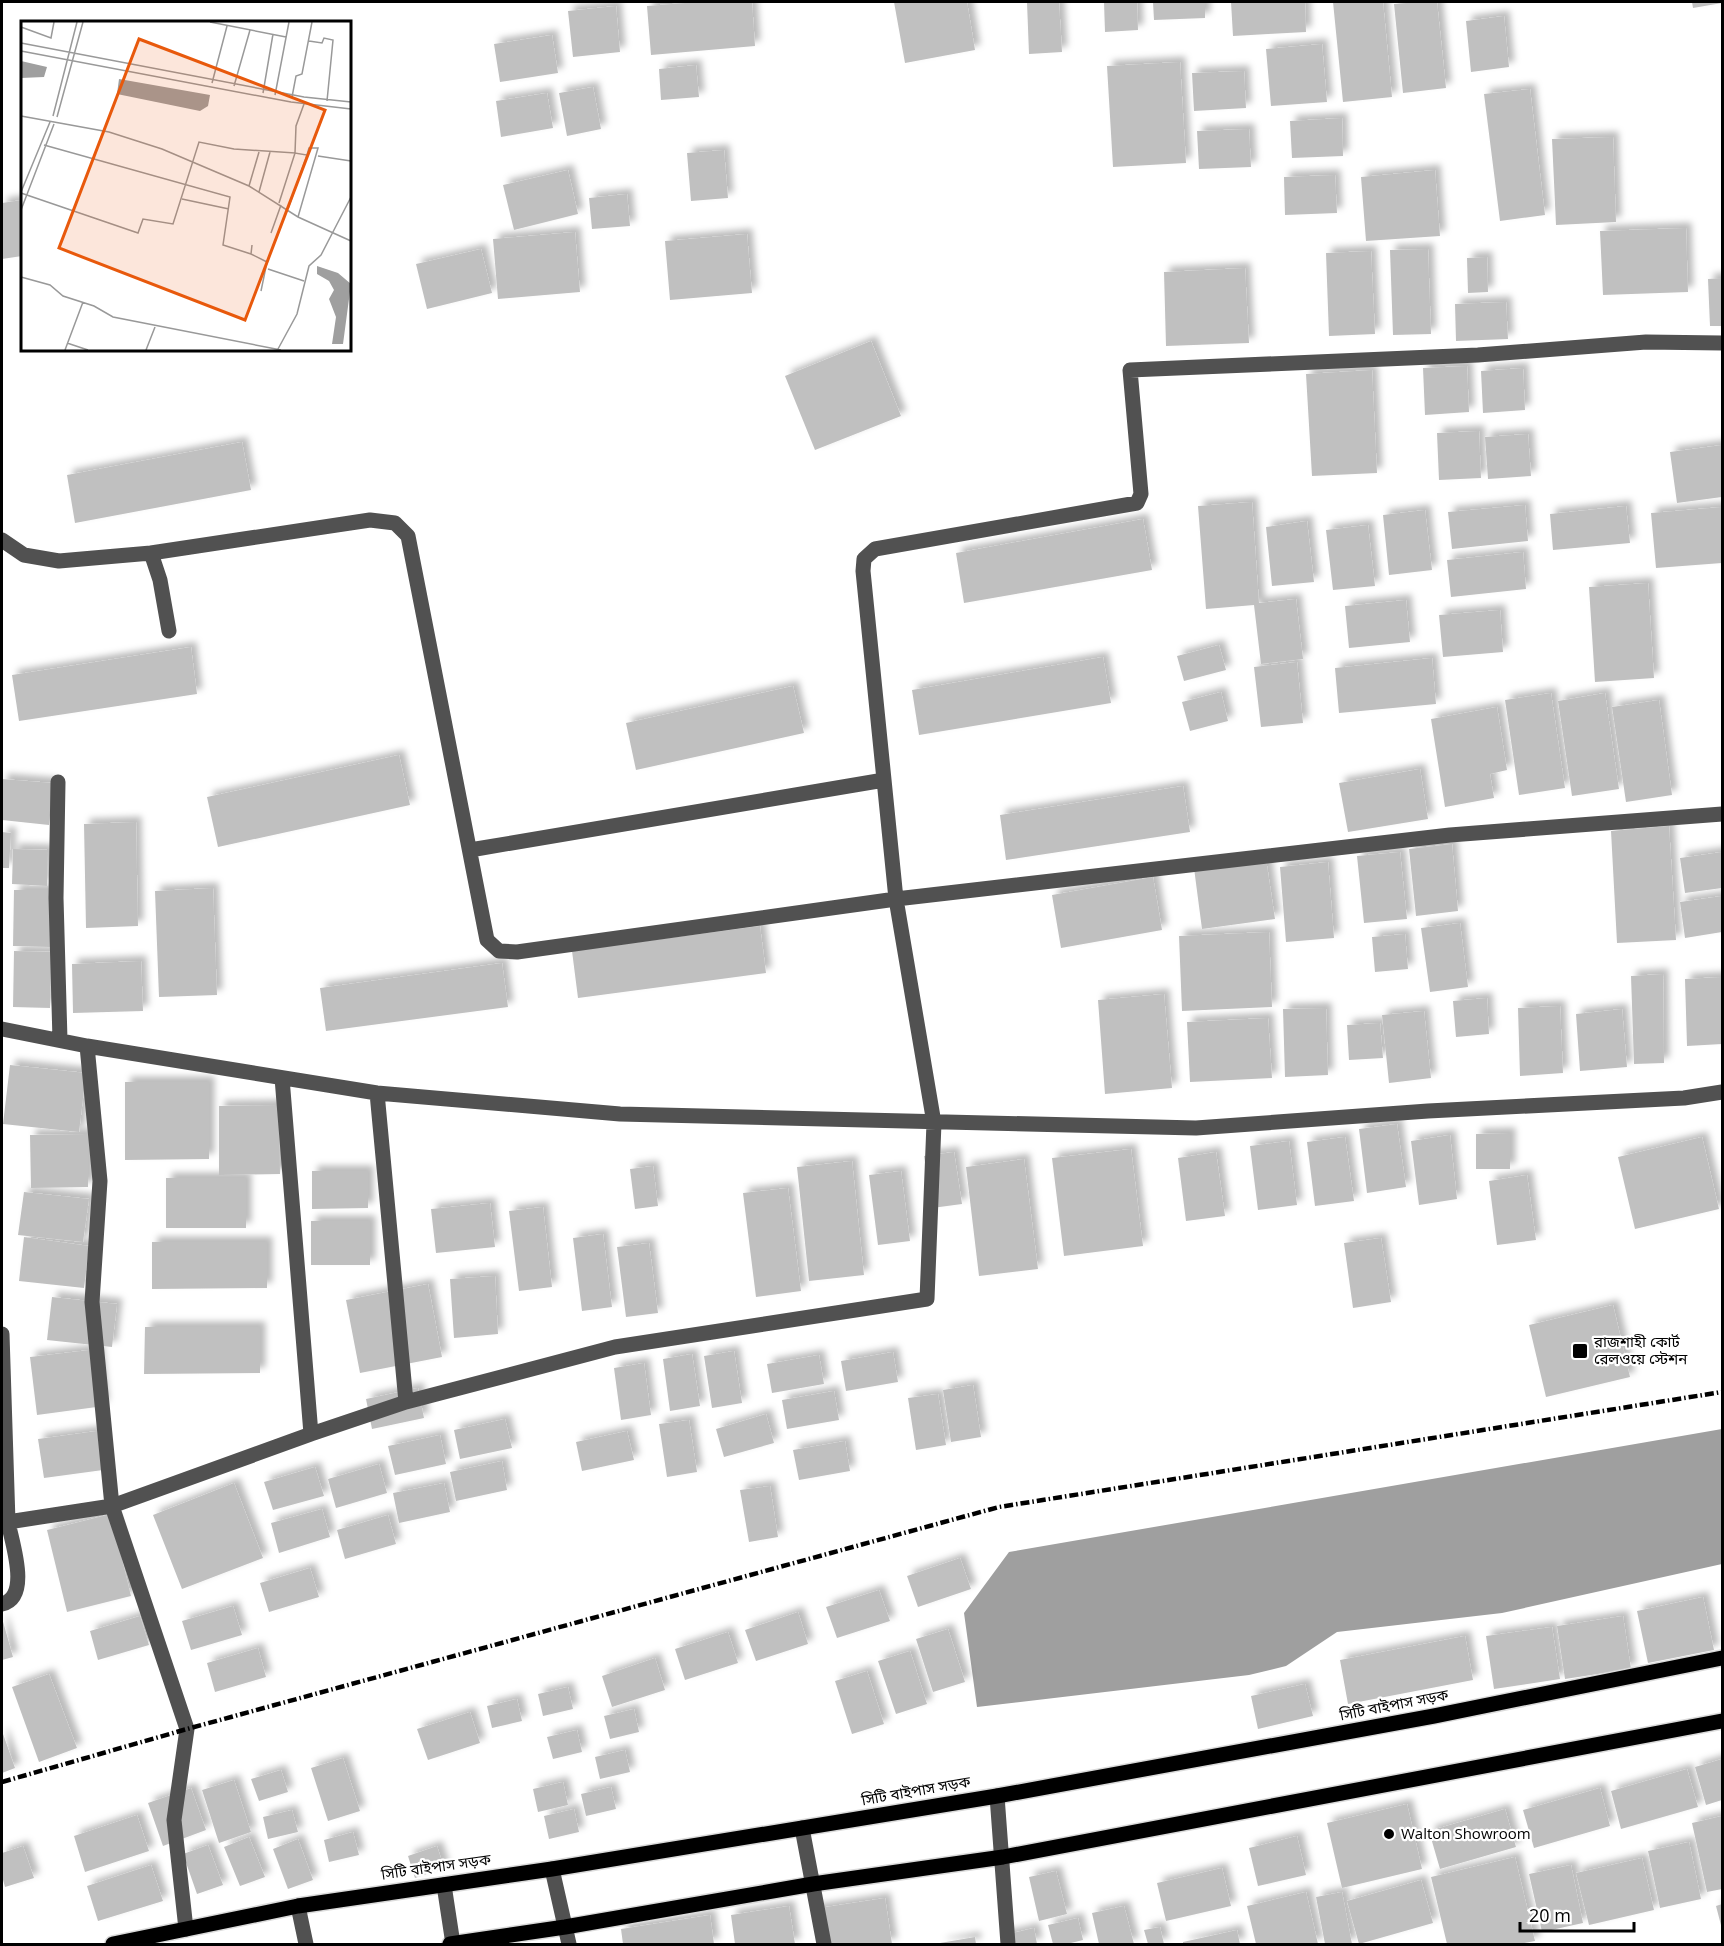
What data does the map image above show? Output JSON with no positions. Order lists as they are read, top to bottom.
{
  "streets": {
    "main road": ["সিটি বাইপাস সড়ক"]
  },
  "places": {
    "transit": ["রাজশাহী কোর্ট রেলওয়ে স্টেশন"],
    "other": ["Walton Showroom"]
  },
  "scale_bar": "20 m"
}
